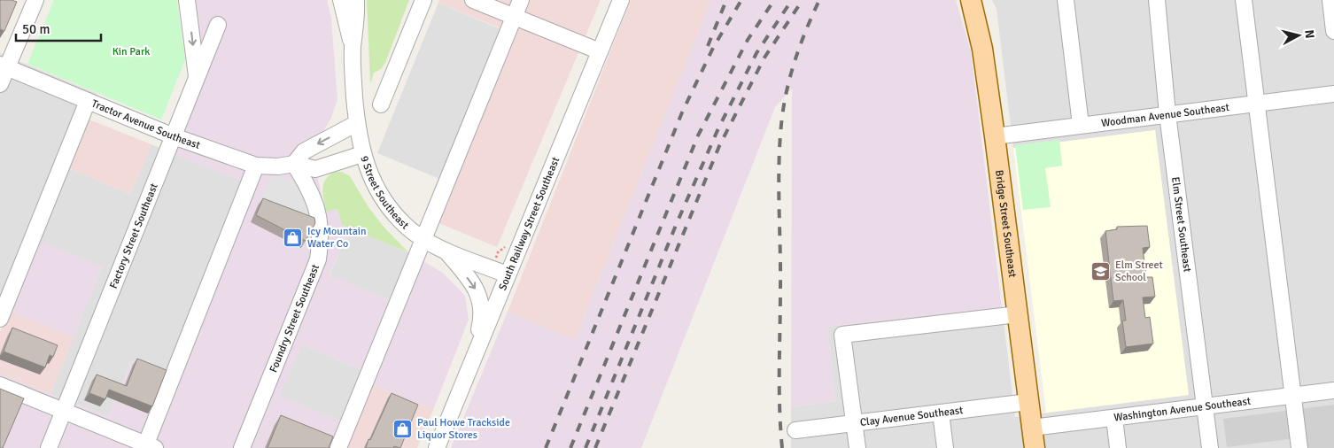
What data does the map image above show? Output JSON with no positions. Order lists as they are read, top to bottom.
{
  "streets": {
    "main road": ["Bridge Street Southeast"],
    "street": [
      "Woodman Avenue Southeast",
      "Tractor Avenue Southeast",
      "9 Street Southeast",
      "South Railway Street Southeast",
      "Elm Street Southeast",
      "Factory Street Southeast",
      "Foundry Street Southeast",
      "Washington Avenue Southeast",
      "Clay Avenue Southeast"
    ]
  },
  "crossings": [
    ["Woodman Avenue Southeast", "Bridge Street Southeast"],
    ["Woodman Avenue Southeast", "Elm Street Southeast"],
    ["Tractor Avenue Southeast", "9 Street Southeast"],
    ["Tractor Avenue Southeast", "Factory Street Southeast"],
    ["Tractor Avenue Southeast", "Foundry Street Southeast"],
    ["9 Street Southeast", "South Railway Street Southeast"],
    ["Bridge Street Southeast", "Washington Avenue Southeast"],
    ["Bridge Street Southeast", "Clay Avenue Southeast"],
    ["Elm Street Southeast", "Washington Avenue Southeast"]
  ],
  "parks": ["Kin Park"],
  "places": {
    "shop": ["Icy Mountain Water Co", "Paul Howe Trackside Liquor Stores"],
    "school or university": ["Elm Street School"]
  },
  "scale_bar": "50 m",
  "north": "right"
}
